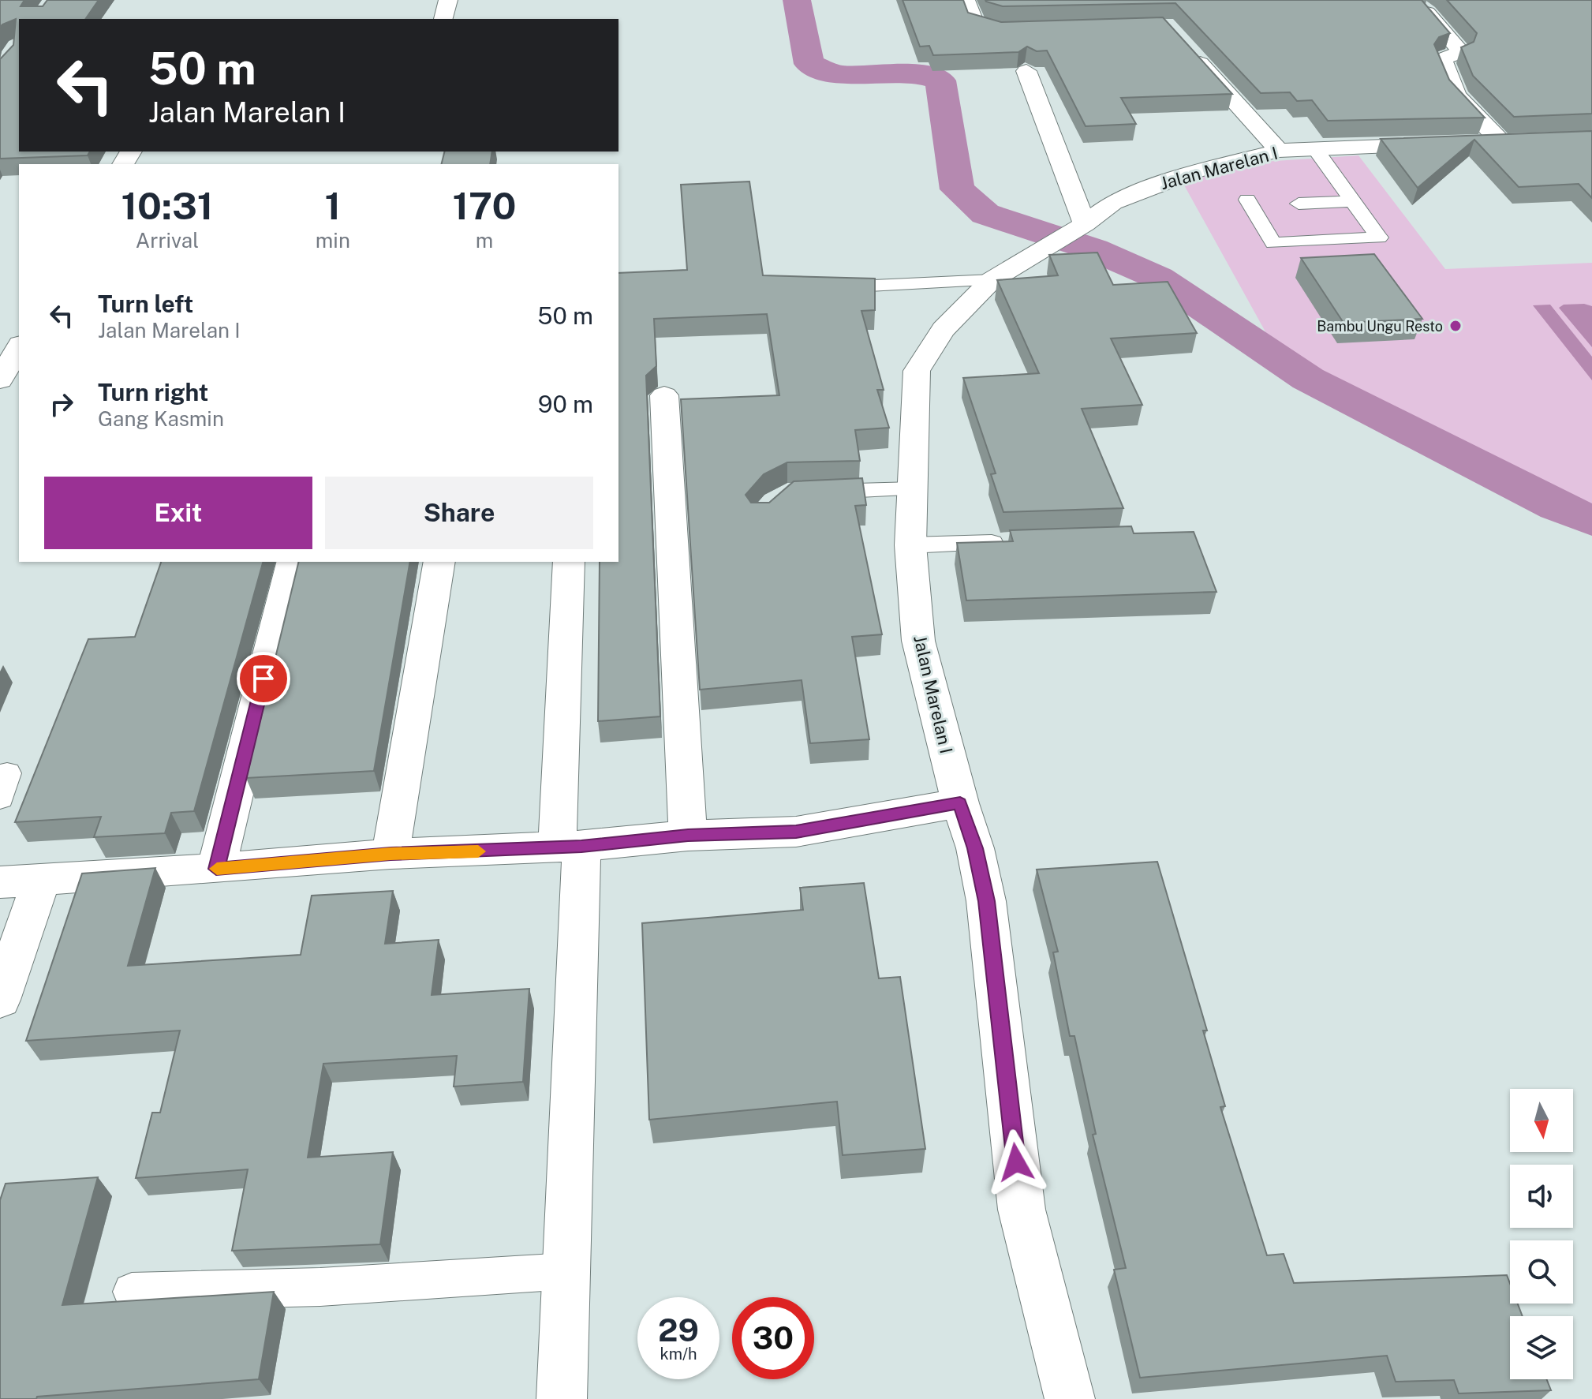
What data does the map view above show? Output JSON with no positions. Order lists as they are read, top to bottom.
{
  "streets": {
    "street": ["Jalan Marelan I"]
  },
  "places": ["Bambu Ungu Resto"],
  "north": "bottom",
  "page": {
    "turn": ["50 m", "Jalan Marelan I"],
    "eta": [
      "10:31",
      "Arrival",
      "1",
      "min",
      "170",
      "m"
    ],
    "list": [
      {
        "name": "Turn left",
        "note": "Jalan Marelan I",
        "value": "50 m"
      },
      {
        "name": "Turn right",
        "note": "Gang Kasmin",
        "value": "90 m"
      }
    ],
    "buttons": ["Exit", "Share"],
    "speed": "29 km/h",
    "limit": "30"
  }
}
